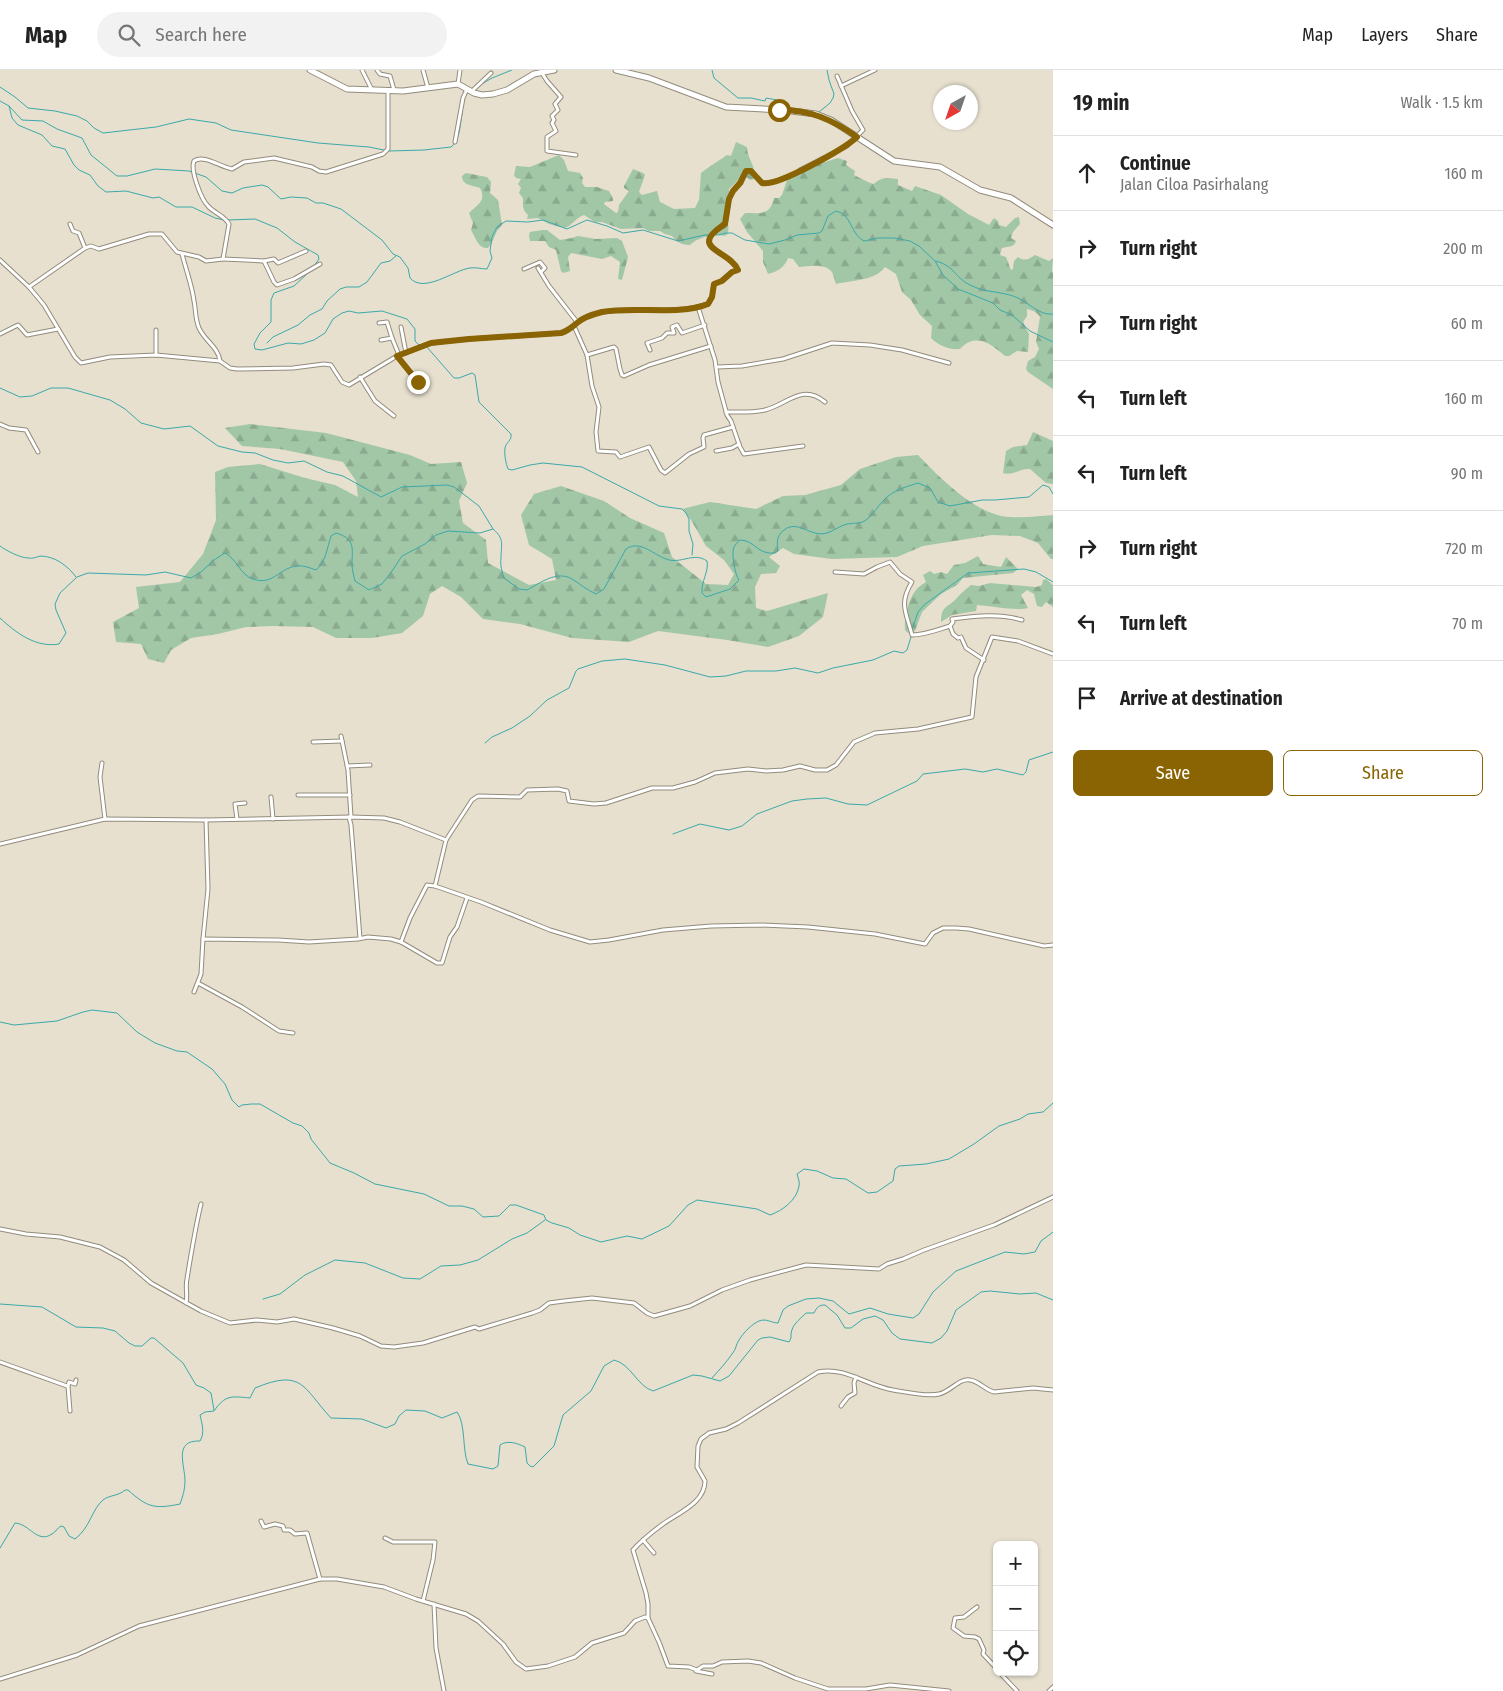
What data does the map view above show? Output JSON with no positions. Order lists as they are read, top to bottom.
{
  "north": "bottom left",
  "page": {
    "header": "Map",
    "search": "Search here",
    "nav": ["Map", "Layers", "Share"],
    "heading": ["19 min", "Walk · 1.5 km"],
    "list": [
      ["Continue", "Jalan Ciloa Pasirhalang", "160 m"],
      ["Turn right", "200 m"],
      ["Turn right", "60 m"],
      ["Turn left", "160 m"],
      ["Turn left", "90 m"],
      ["Turn right", "720 m"],
      ["Turn left", "70 m"],
      "Arrive at destination"
    ],
    "buttons": ["Save", "Share"],
    "map_buttons": ["+", "−"]
  }
}
